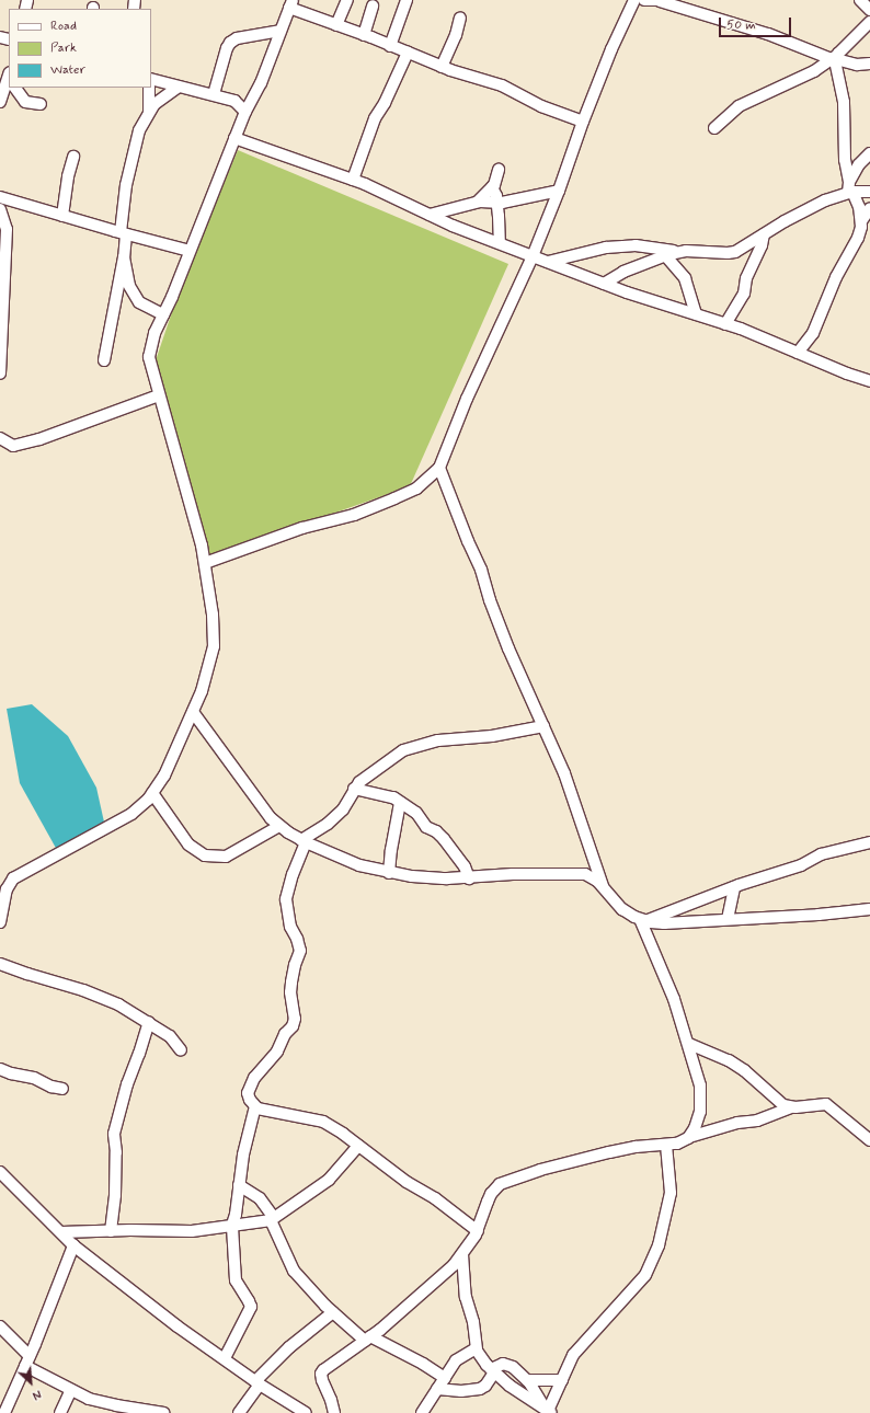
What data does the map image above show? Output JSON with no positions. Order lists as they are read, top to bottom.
{
  "legend": ["Road", "Park", "Water"],
  "scale_bar": "50 m",
  "north": "bottom right"
}
